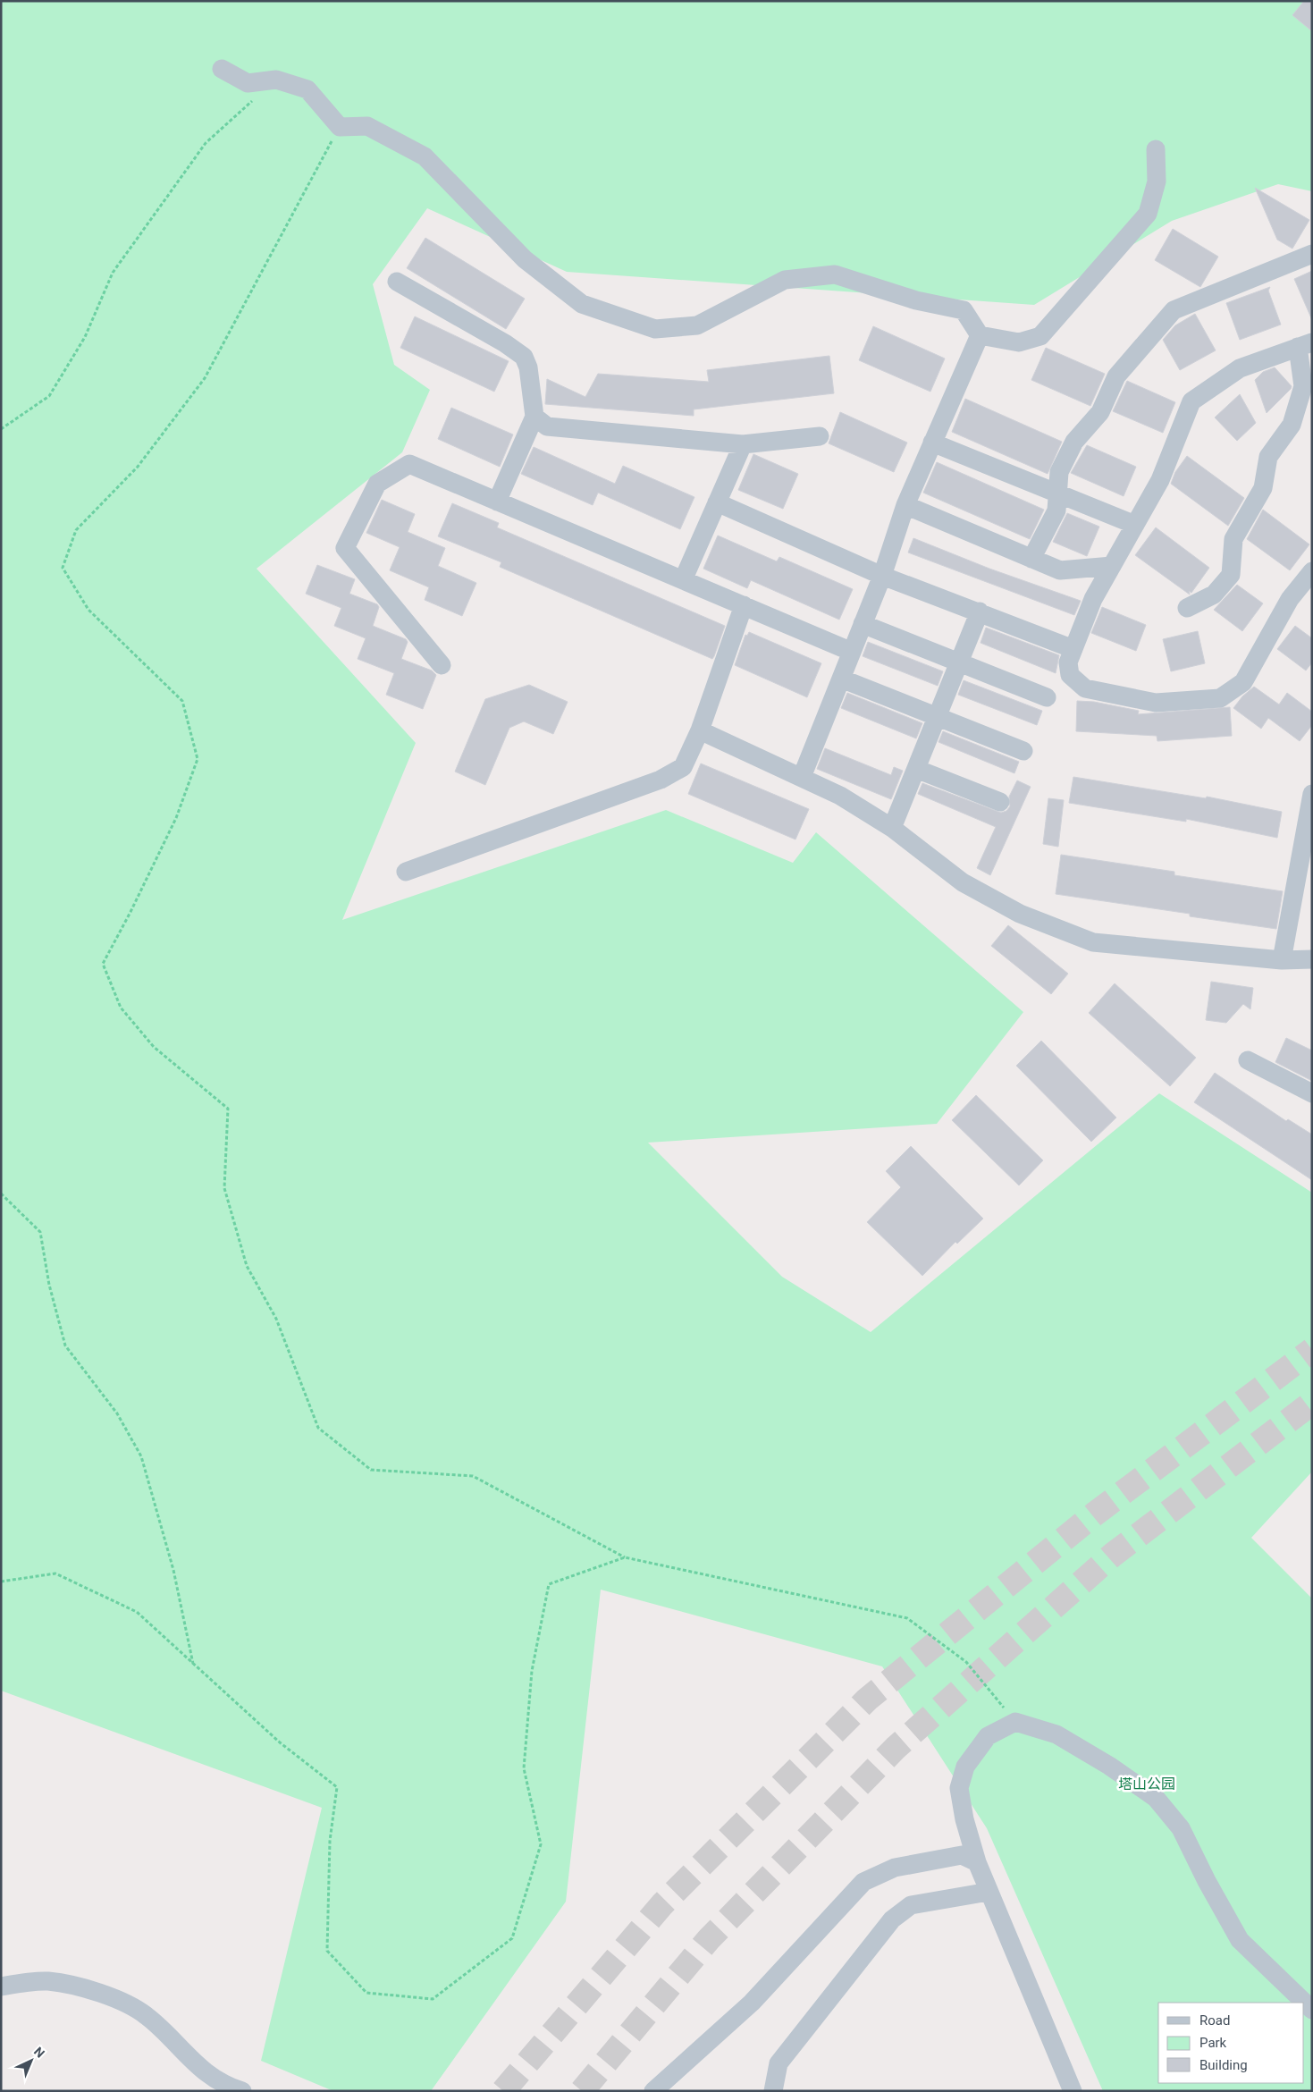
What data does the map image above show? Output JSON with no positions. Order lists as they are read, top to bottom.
{
  "parks": ["塔山公园"],
  "legend": ["Road", "Park", "Building"],
  "north": "top right"
}
